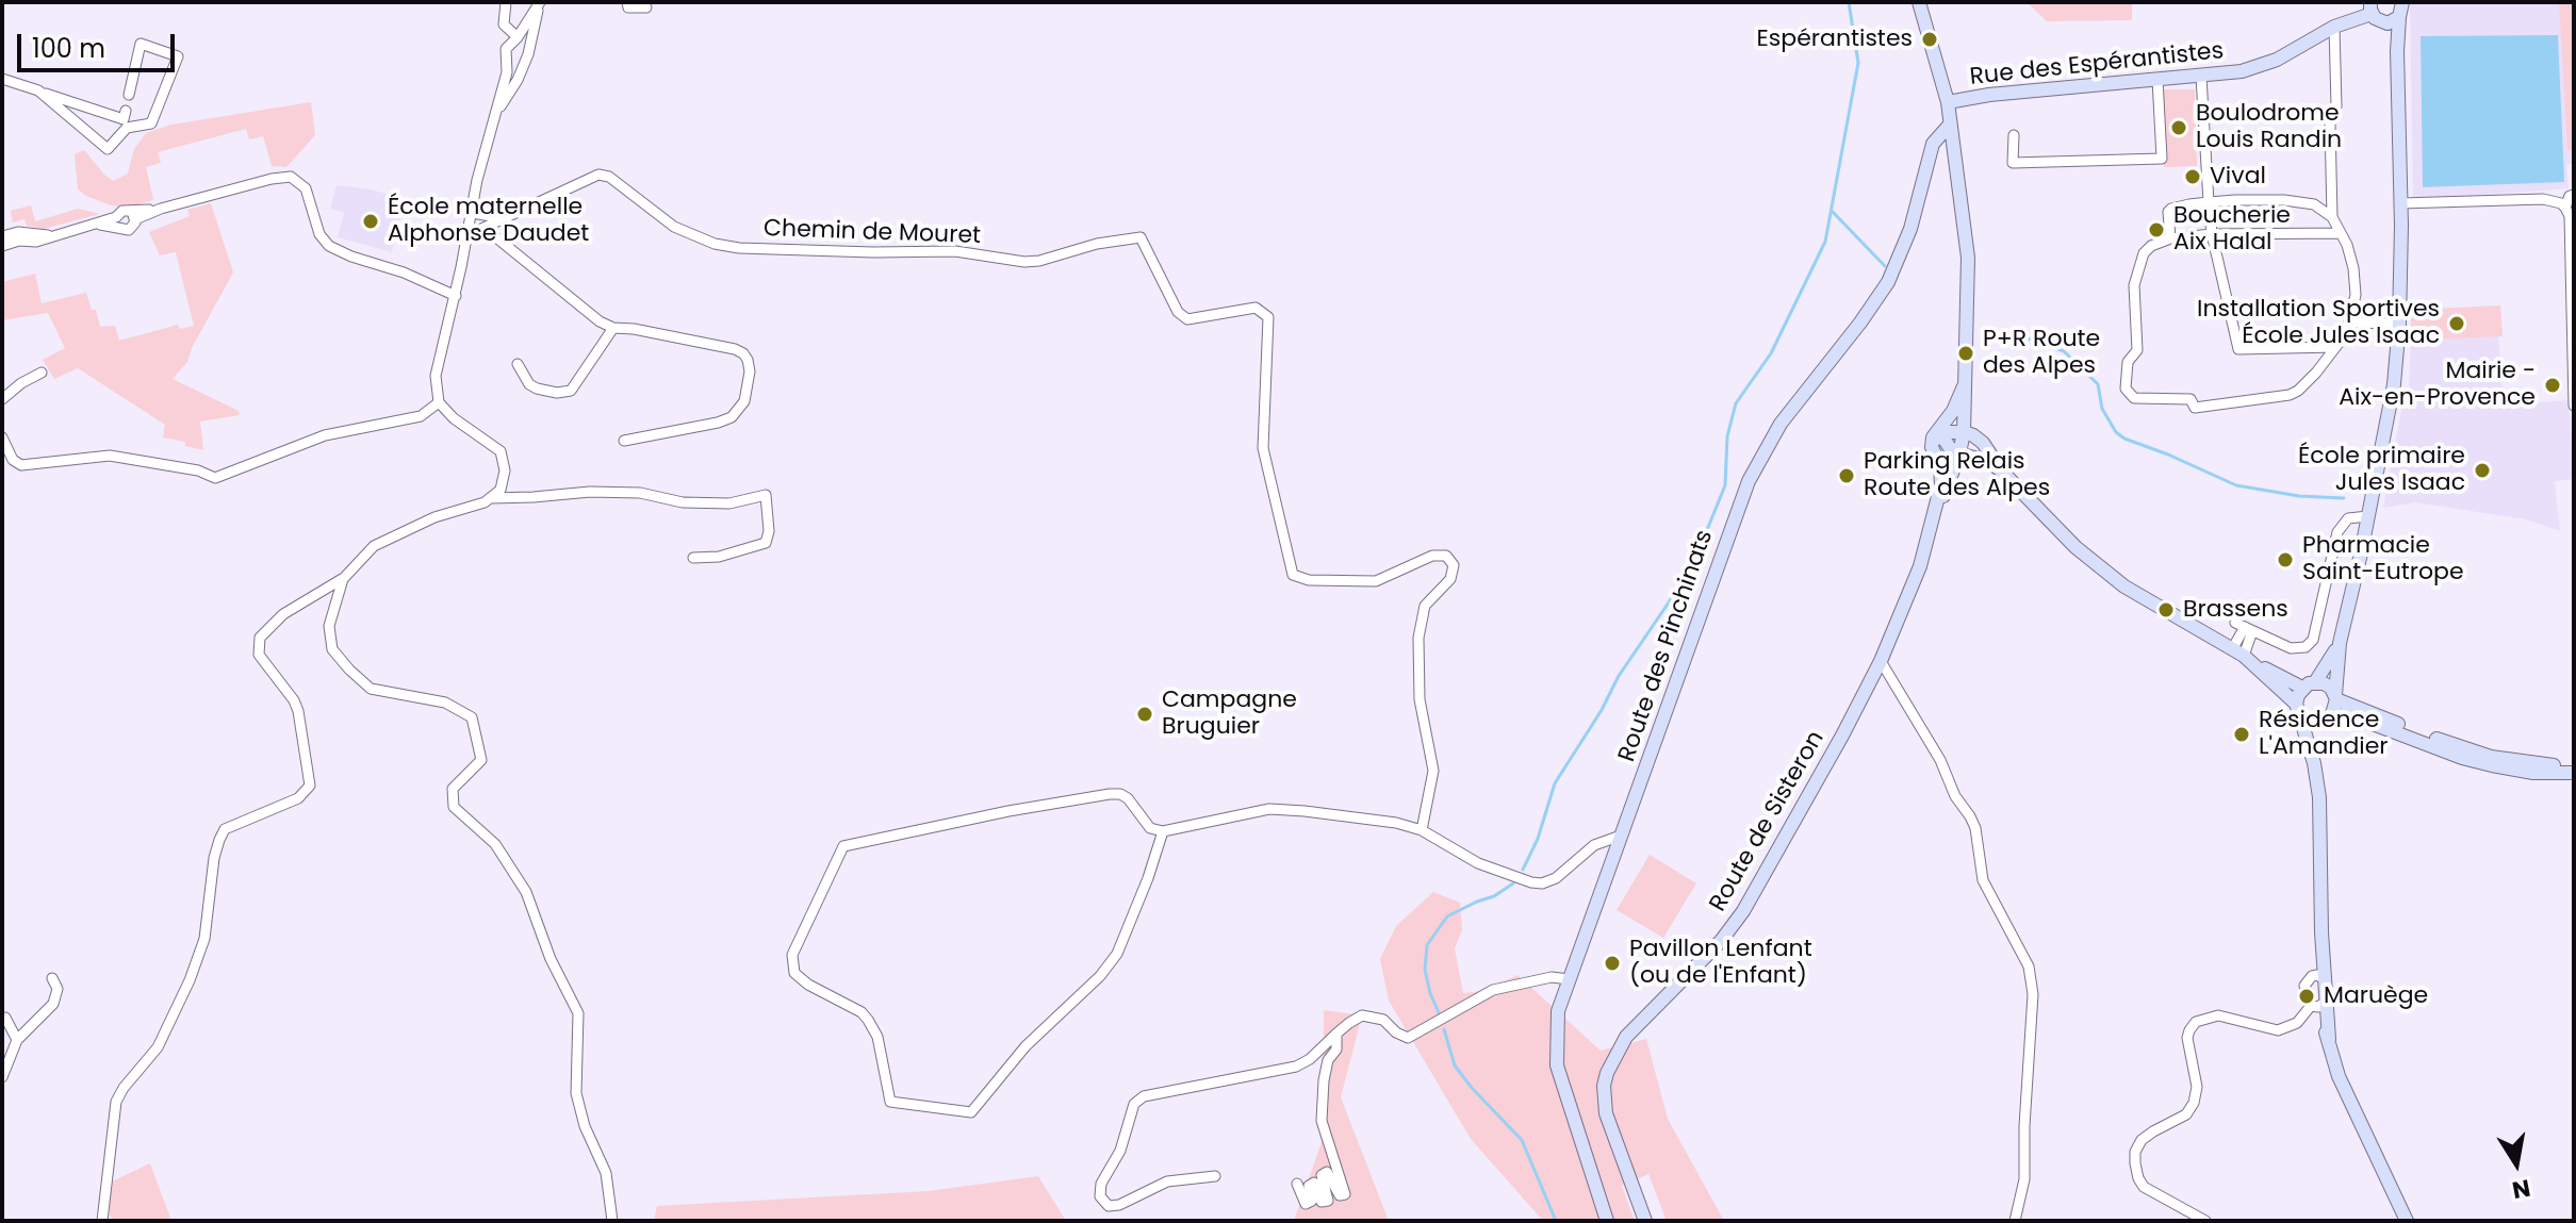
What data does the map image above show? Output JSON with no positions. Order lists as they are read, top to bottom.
{
  "streets": {
    "main road": ["Rue des Espérantistes", "Route des Pinchinats", "Route de Sisteron"],
    "street": ["Chemin de Mouret"]
  },
  "places": [
    "Espérantistes",
    "Boulodrome Louis Randin",
    "Vival",
    "École maternelle Alphonse Daudet",
    "Boucherie Aix Halal",
    "Installation Sportives École Jules Isaac",
    "P+R Route des Alpes",
    "Mairie - Aix-en-Provence",
    "École primaire Jules Isaac",
    "Parking Relais Route des Alpes",
    "Pharmacie Saint-Eutrope",
    "Brassens",
    "Campagne Bruguier",
    "Résidence L'Amandier",
    "Pavillon Lenfant (ou de l'Enfant)",
    "Maruège"
  ],
  "scale_bar": "100 m",
  "north": "bottom"
}
